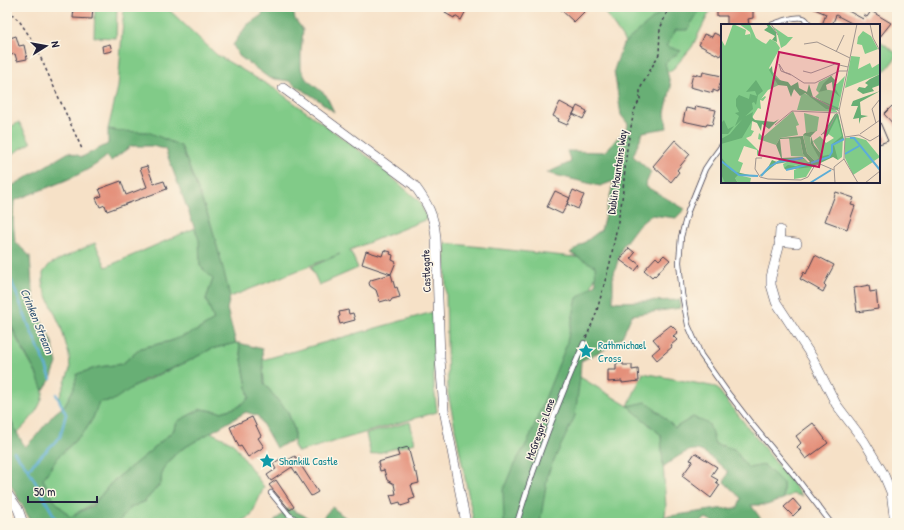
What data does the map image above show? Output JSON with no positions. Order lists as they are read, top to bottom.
{
  "streets": {
    "street": ["Castlegate"],
    "lane": ["McGregor's Lane"],
    "path": ["Dublin Mountains Way"]
  },
  "crossings": [
    ["Dublin Mountains Way", "McGregor's Lane"]
  ],
  "water": ["Crinken Stream"],
  "places": {
    "place": ["Rathmichael Cross", "Shankill Castle"]
  },
  "scale_bar": "50 m",
  "north": "right"
}
